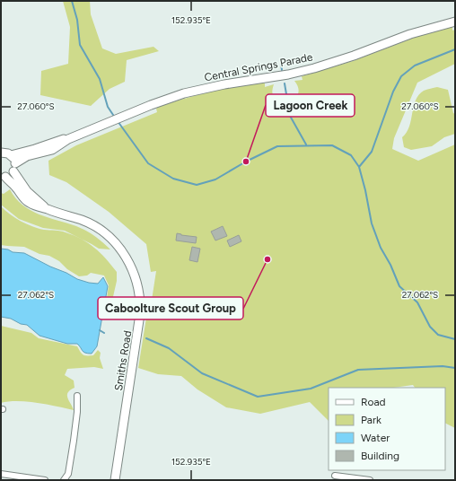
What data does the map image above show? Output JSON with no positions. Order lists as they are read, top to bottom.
{
  "streets": {
    "street": ["Central Springs Parade", "Smiths Road"]
  },
  "crossings": [
    ["Central Springs Parade", "Smiths Road"]
  ],
  "places": ["Lagoon Creek", "Caboolture Scout Group"],
  "legend": [
    "Road",
    "Park",
    "Water",
    "Building"
  ],
  "coordinates": ["152.935°E", "27.060°S", "27.062°S"]
}
